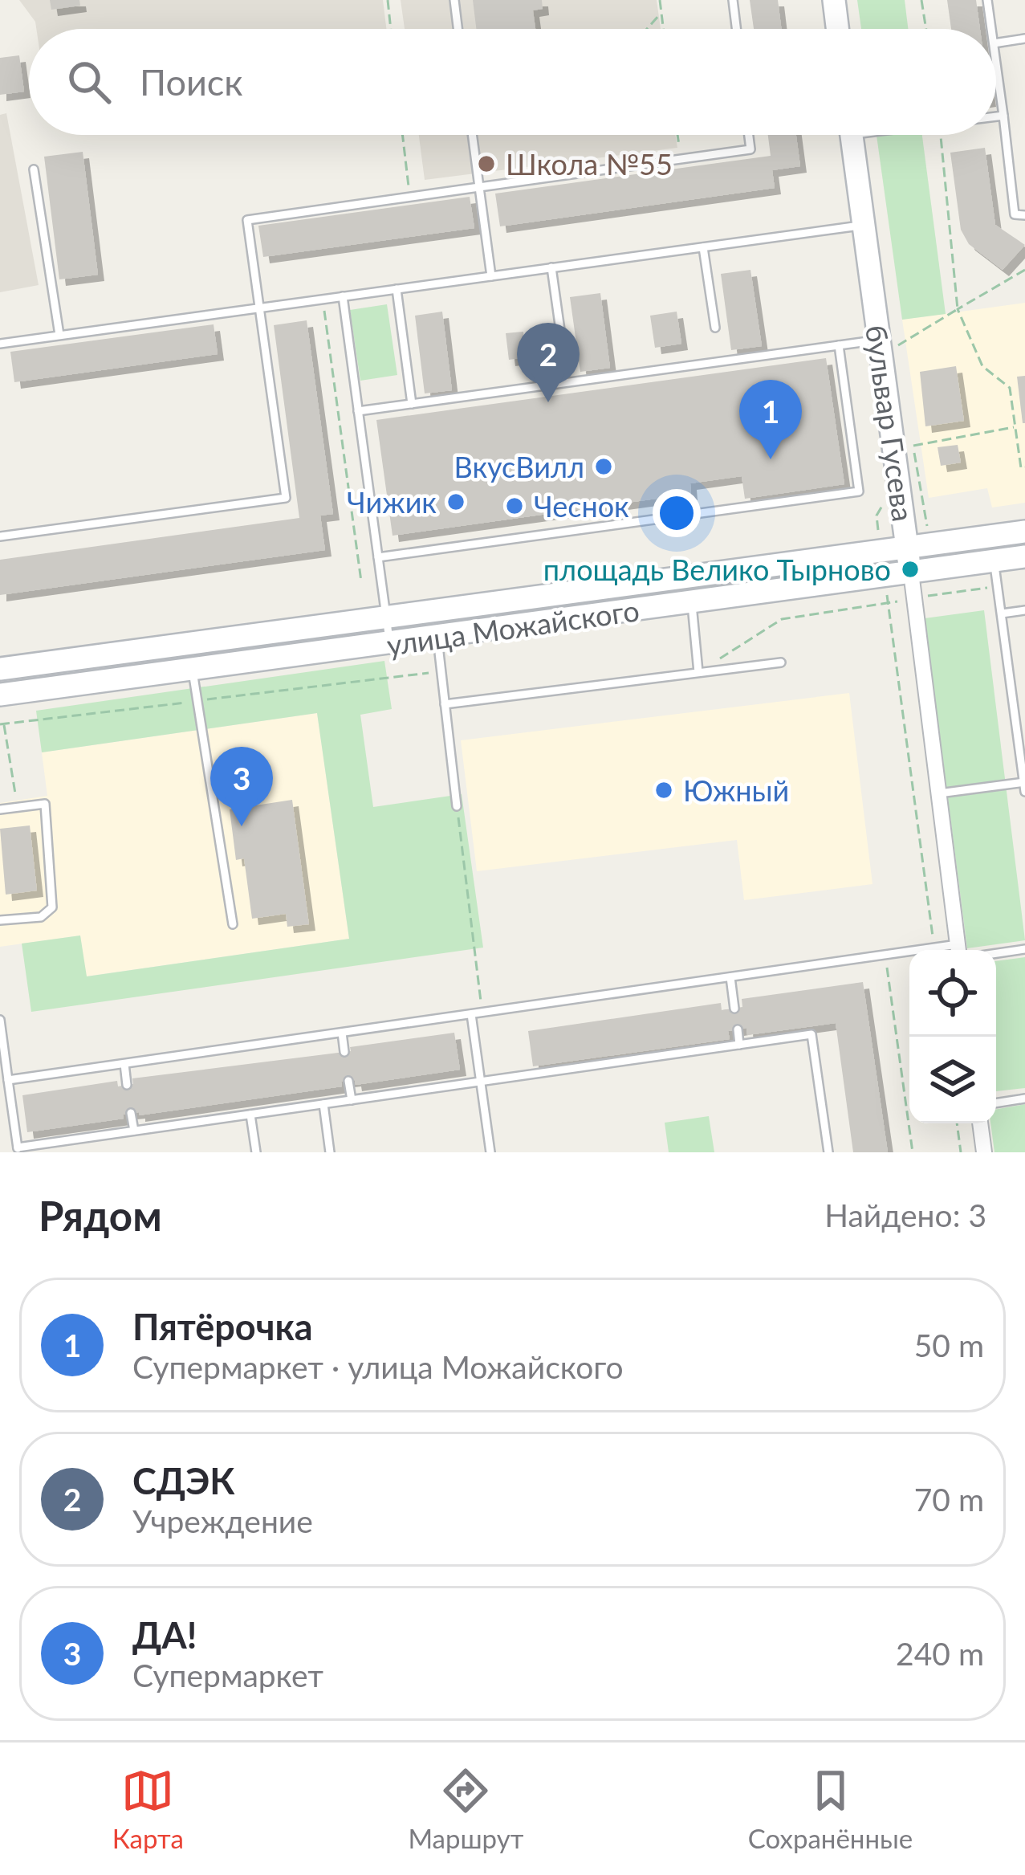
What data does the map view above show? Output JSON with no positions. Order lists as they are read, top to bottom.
{
  "streets": {
    "main road": ["бульвар Гусева", "улица Можайского"]
  },
  "crossings": [
    ["бульвар Гусева", "улица Можайского"]
  ],
  "places": [
    "Школа №55",
    "ВкусВилл",
    "Чижик",
    "Чеснок",
    "площадь Велико Тырново",
    "Южный"
  ],
  "page": {
    "search": "Поиск",
    "pins": ["2", "1", "3"],
    "heading": ["Рядом", "Найдено: 3"],
    "list": [
      {
        "mark": "1",
        "name": "Пятёрочка",
        "note": "Супермаркет · улица Можайского",
        "value": "50 m"
      },
      {
        "mark": "2",
        "name": "СДЭК",
        "note": "Учреждение",
        "value": "70 m"
      },
      {
        "mark": "3",
        "name": "ДА!",
        "note": "Супермаркет",
        "value": "240 m"
      }
    ],
    "nav": ["Карта", "Маршрут", "Сохранённые"]
  }
}
